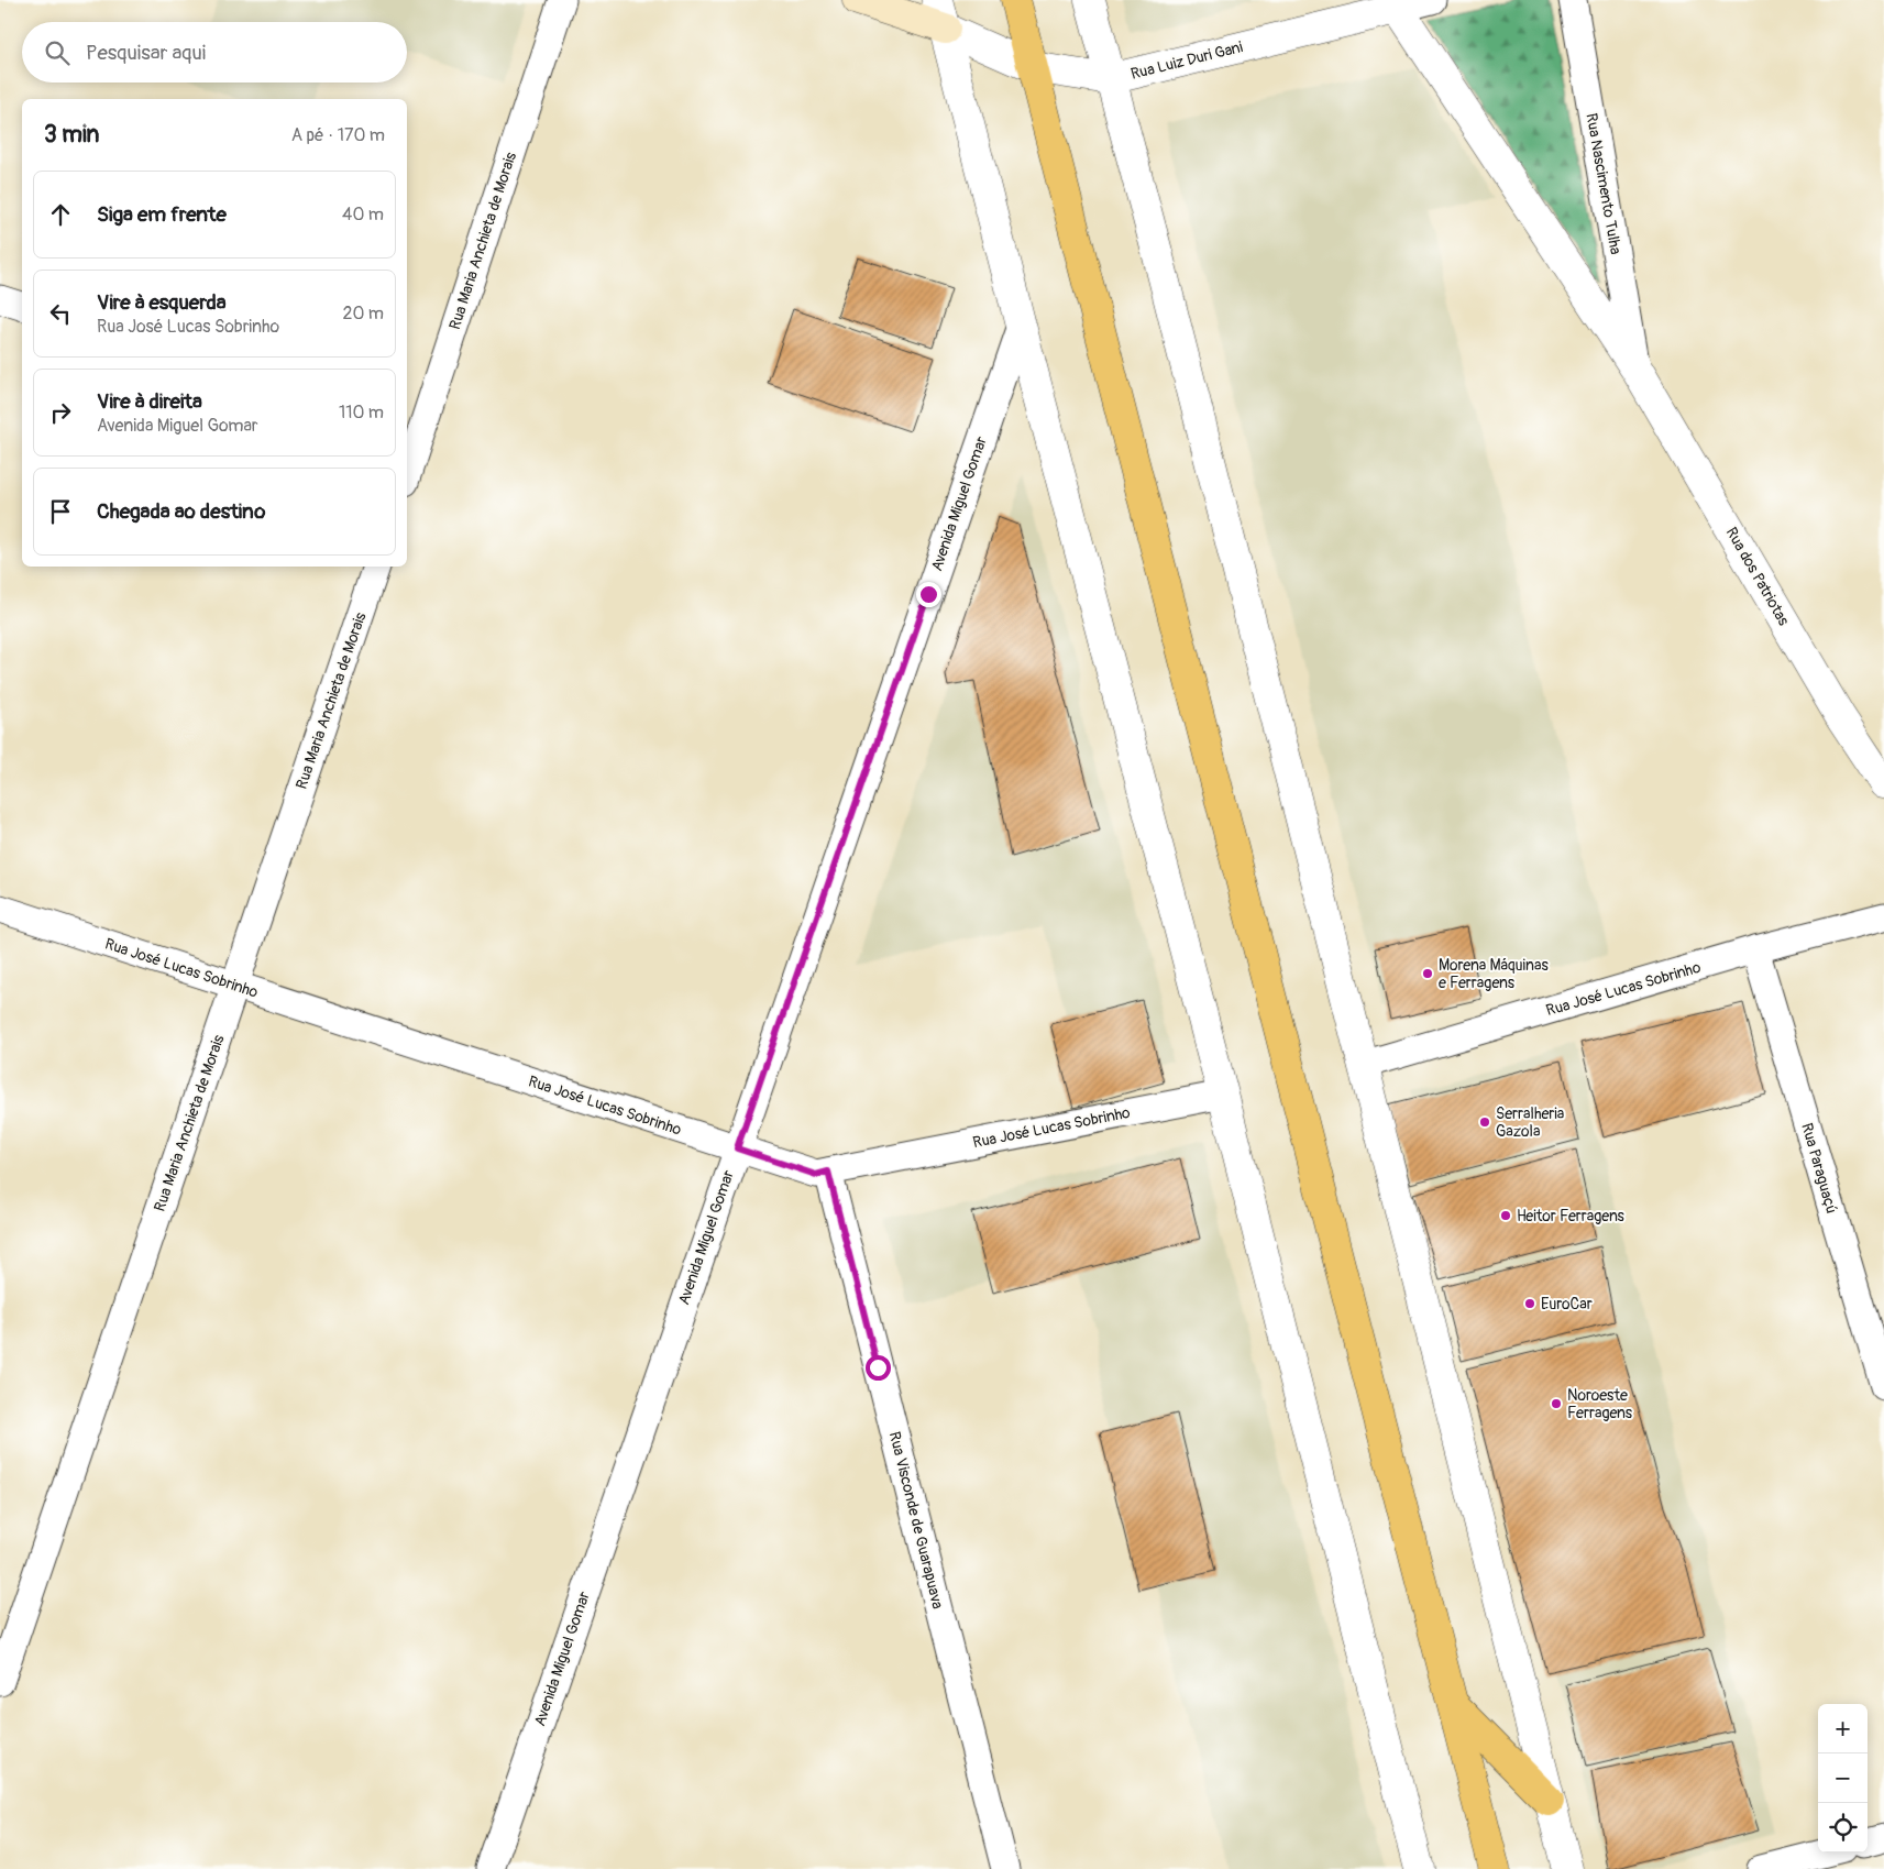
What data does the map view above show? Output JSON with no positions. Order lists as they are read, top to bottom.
{
  "streets": {
    "street": [
      "Rua Luiz Duri Gani",
      "Rua Nascimento Tulha",
      "Rua Maria Anchieta de Morais",
      "Avenida Miguel Gomar",
      "Rua dos Patriotas",
      "Rua José Lucas Sobrinho",
      "Rua Paraguaçú",
      "Rua Visconde de Guarapuava"
    ]
  },
  "crossings": [
    ["Rua Luiz Duri Gani", "Rua dos Patriotas"],
    ["Rua Nascimento Tulha", "Rua dos Patriotas"],
    ["Rua Maria Anchieta de Morais", "Rua José Lucas Sobrinho"],
    ["Avenida Miguel Gomar", "Rua José Lucas Sobrinho"],
    ["Rua José Lucas Sobrinho", "Rua Paraguaçú"],
    ["Rua José Lucas Sobrinho", "Rua Visconde de Guarapuava"]
  ],
  "places": [
    "Morena Máquinas e Ferragens",
    "Serralheria Gazola",
    "Heitor Ferragens",
    "EuroCar",
    "Noroeste Ferragens"
  ],
  "page": {
    "search": "Pesquisar aqui",
    "heading": ["3 min", "A pé · 170 m"],
    "list": [
      ["Siga em frente", "40 m"],
      ["Vire à esquerda", "Rua José Lucas Sobrinho", "20 m"],
      ["Vire à direita", "Avenida Miguel Gomar", "110 m"],
      "Chegada ao destino"
    ],
    "map_buttons": ["+", "−"]
  }
}
